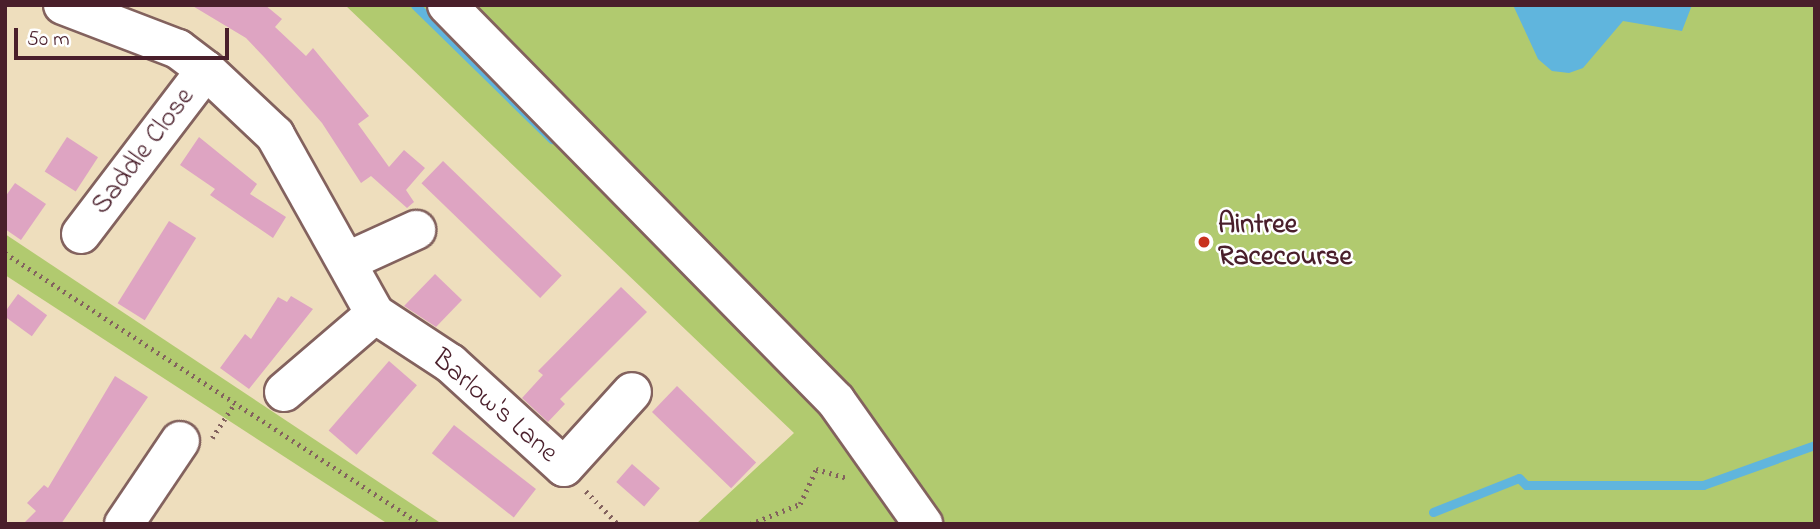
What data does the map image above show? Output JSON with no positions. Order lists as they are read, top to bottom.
{
  "streets": {
    "street": ["Saddle Close", "Barlow's Lane"]
  },
  "crossings": [
    ["Saddle Close", "Barlow's Lane"]
  ],
  "places": ["Aintree Racecourse"],
  "scale_bar": "50 m"
}
